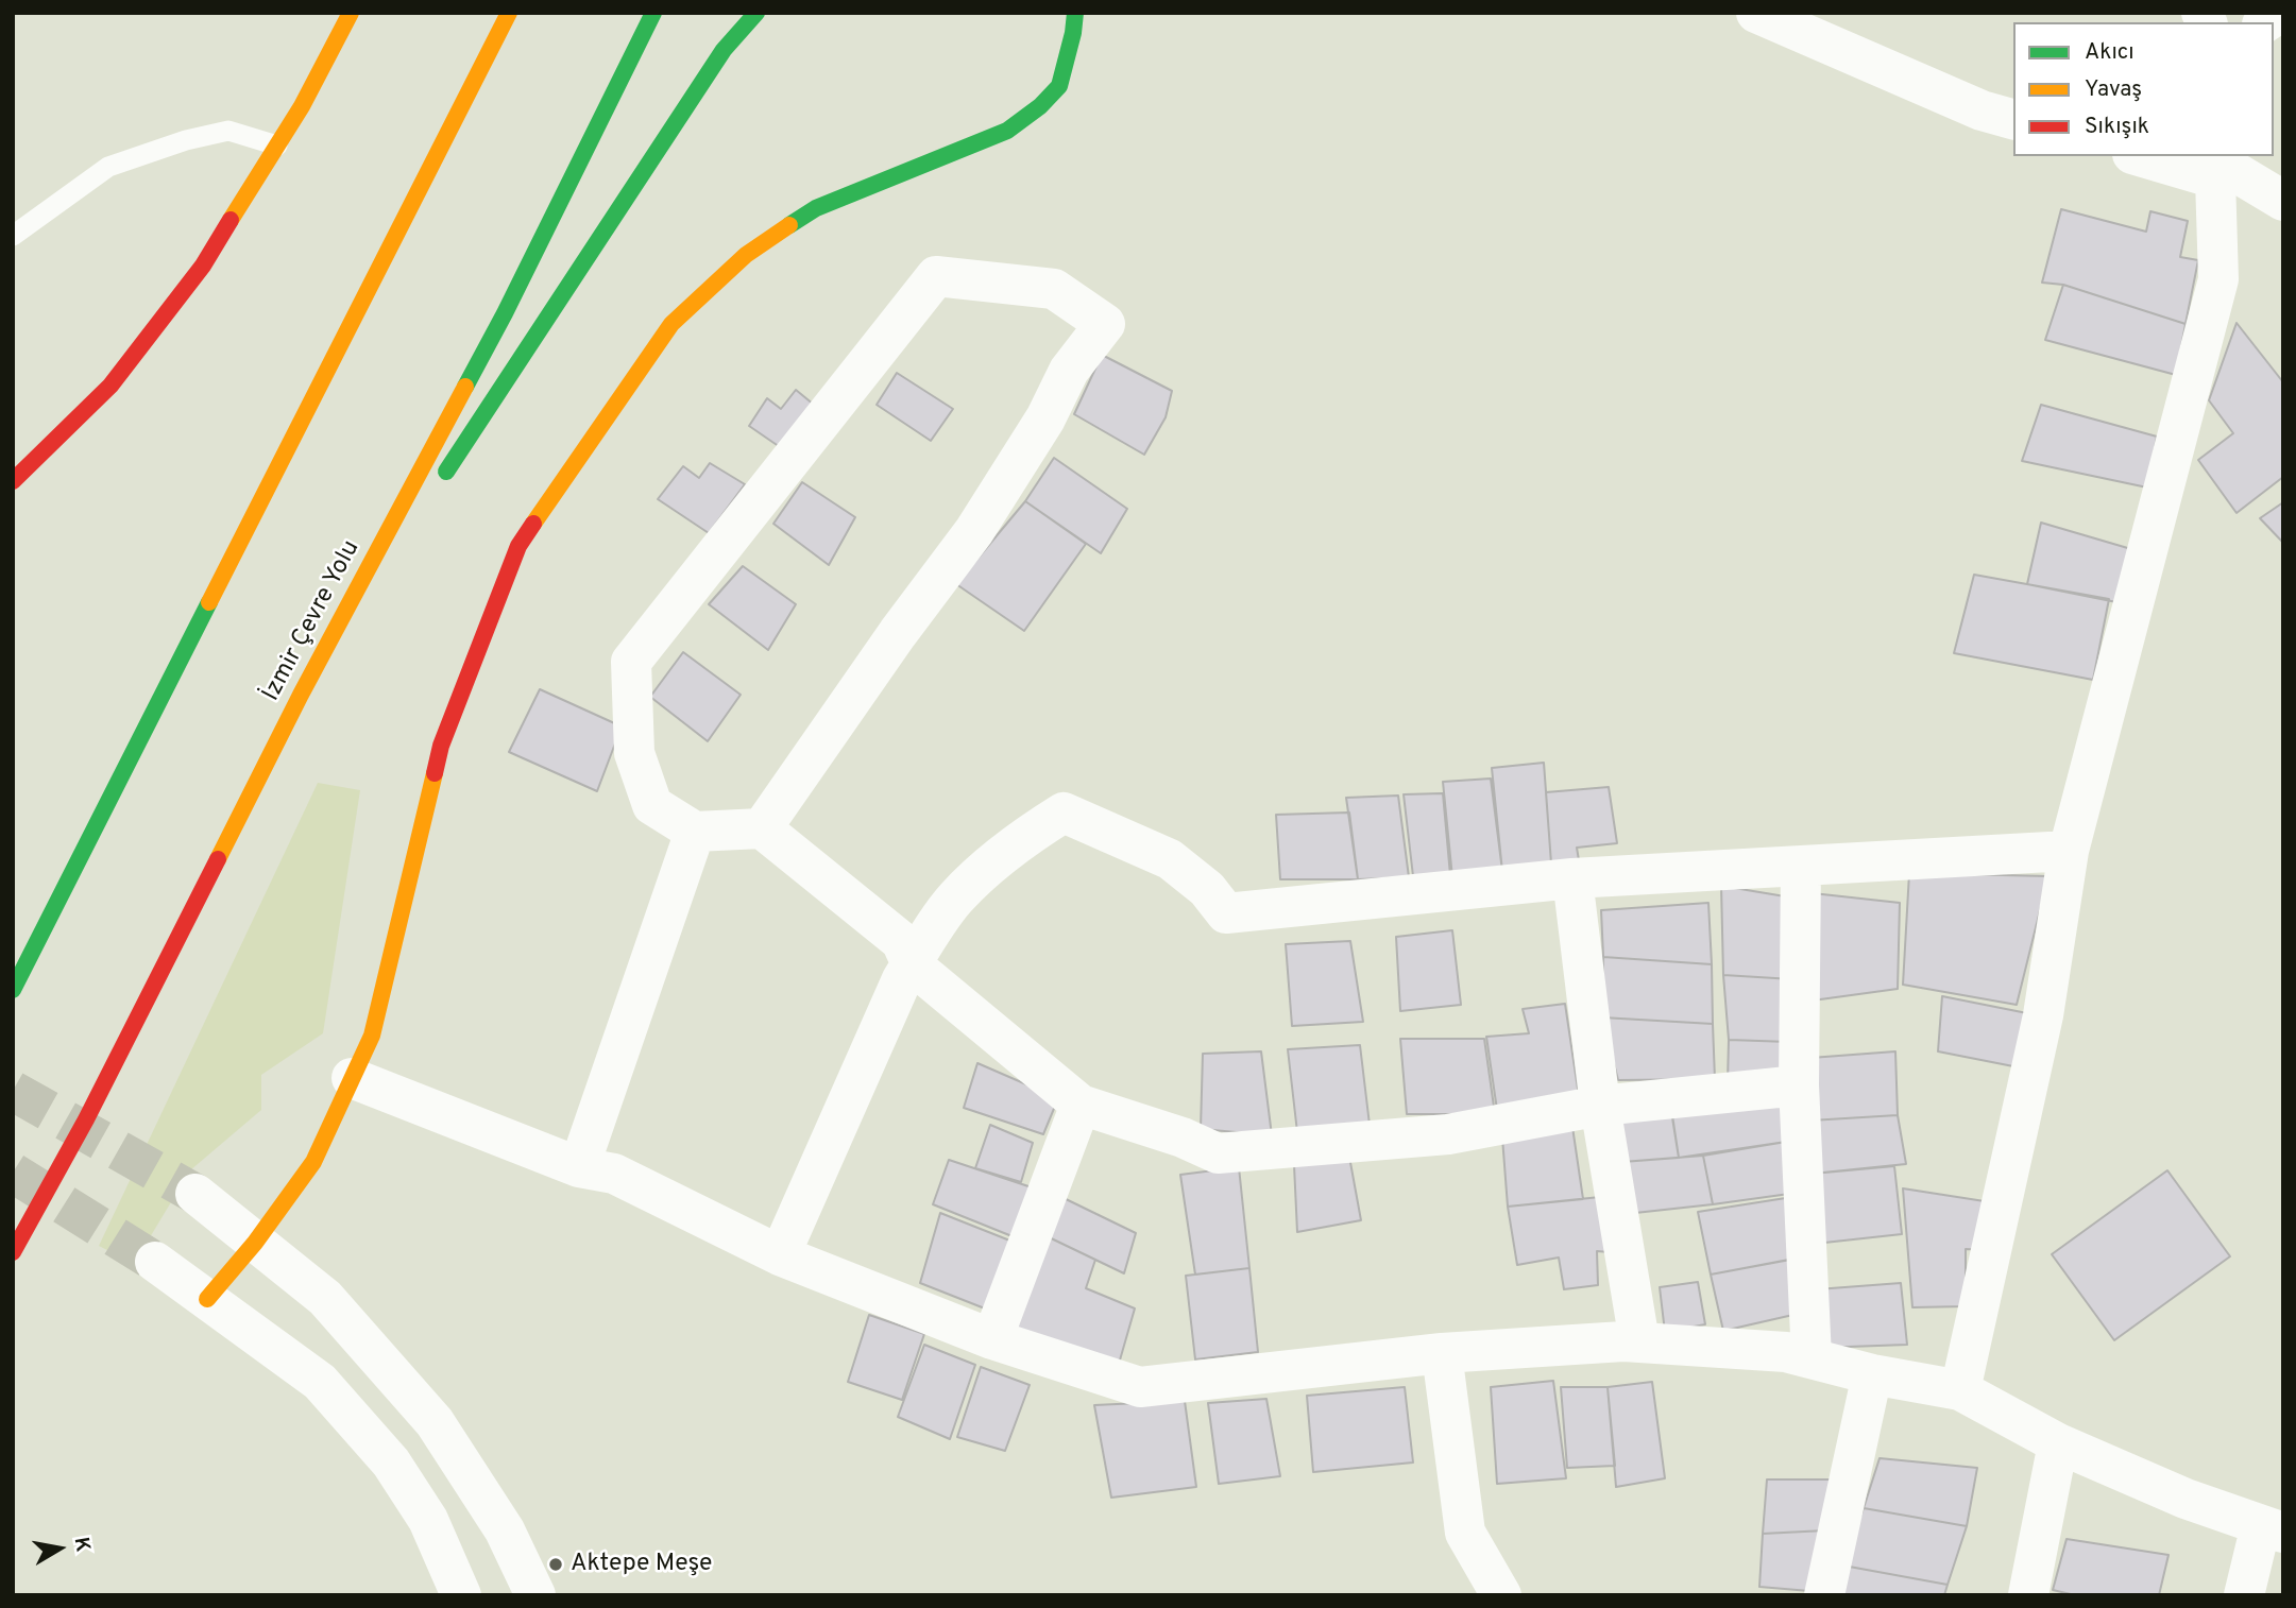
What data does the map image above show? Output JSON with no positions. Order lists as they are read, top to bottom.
{
  "streets": {
    "highway": ["İzmir Çevre Yolu"]
  },
  "places": ["Aktepe Meşe"],
  "legend": ["Akıcı", "Yavaş", "Sıkışık"],
  "north": "right"
}
